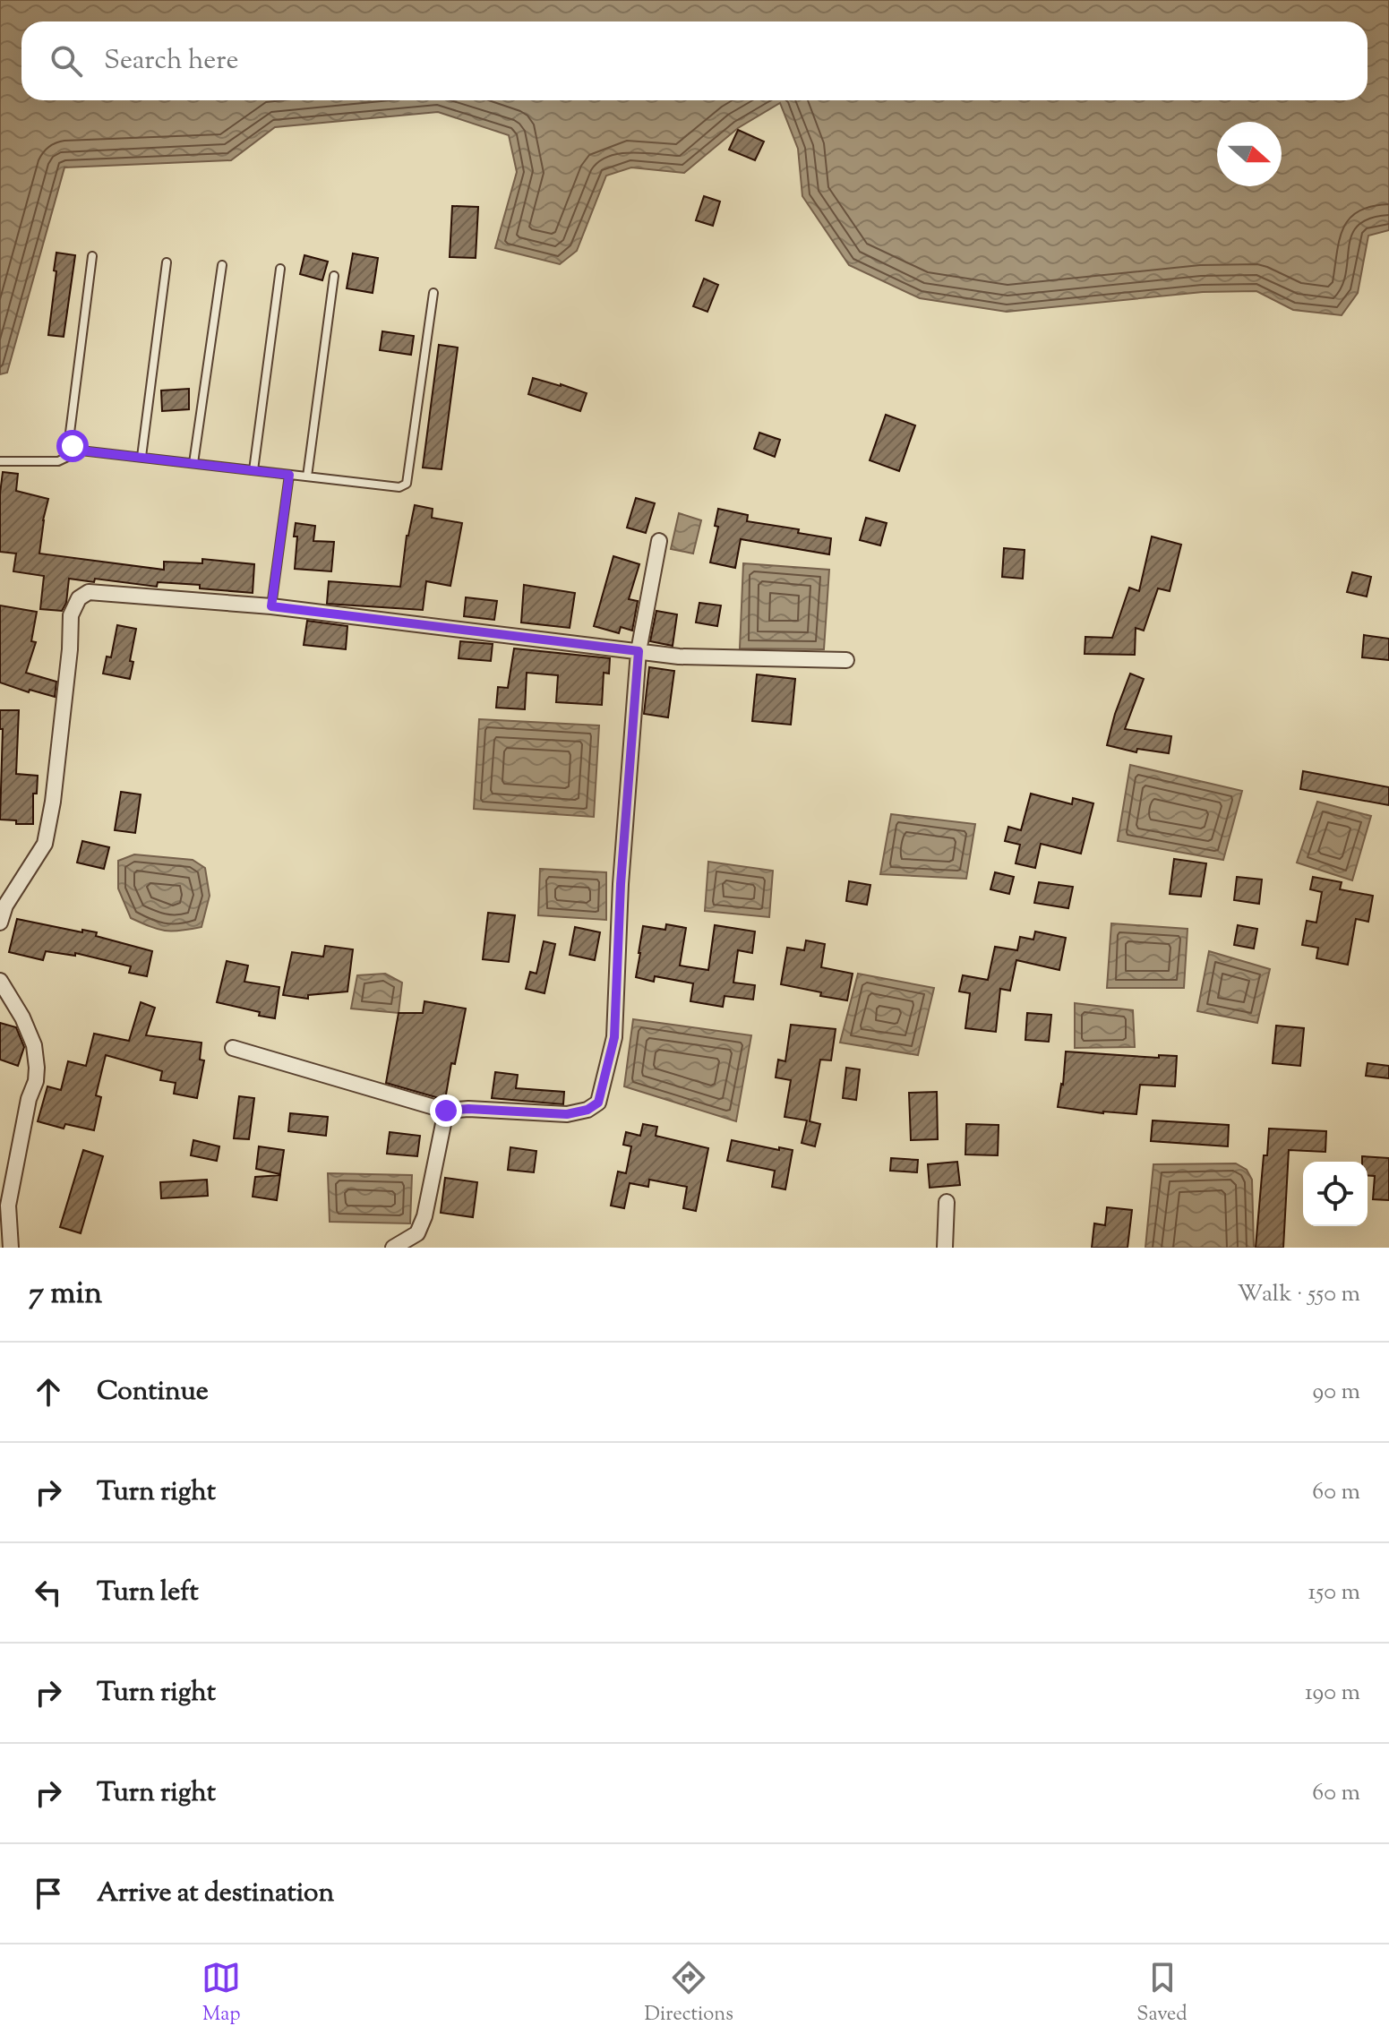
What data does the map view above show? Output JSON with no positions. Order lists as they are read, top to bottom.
{
  "north": "right",
  "page": {
    "search": "Search here",
    "heading": ["7 min", "Walk · 550 m"],
    "list": [
      ["Continue", "90 m"],
      ["Turn right", "60 m"],
      ["Turn left", "150 m"],
      ["Turn right", "190 m"],
      ["Turn right", "60 m"],
      "Arrive at destination"
    ],
    "nav": ["Map", "Directions", "Saved"]
  }
}
